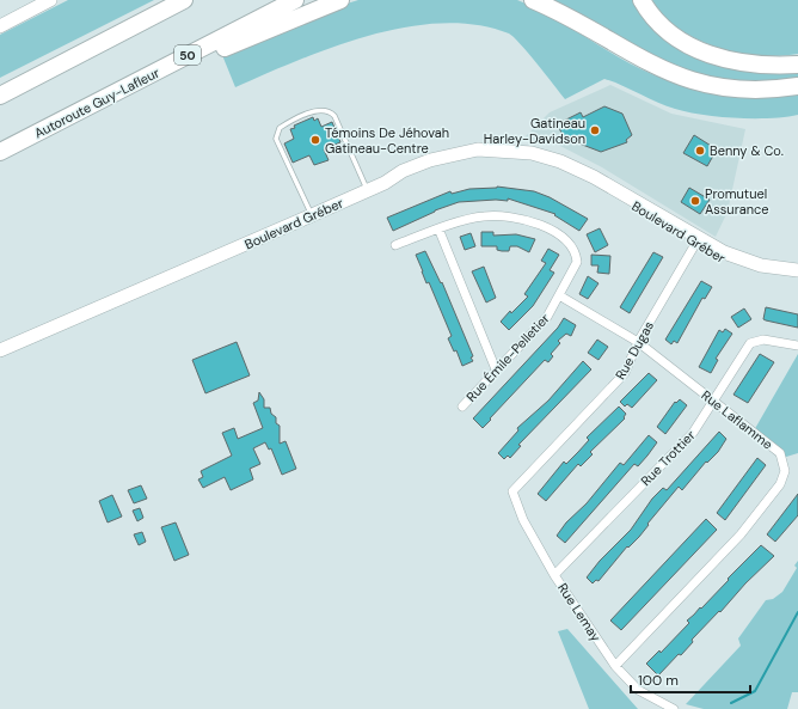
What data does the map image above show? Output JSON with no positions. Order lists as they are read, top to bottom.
{
  "streets": {
    "highway": ["50", "Autoroute Guy-Lafleur"],
    "street": [
      "Boulevard Gréber",
      "Rue Dugas",
      "Rue Émile-Pelletier",
      "Rue Laflamme",
      "Rue Trottier",
      "Rue Lemay"
    ]
  },
  "crossings": [
    ["Boulevard Gréber", "Rue Dugas"],
    ["Rue Dugas", "Rue Laflamme"],
    ["Rue Dugas", "Rue Lemay"],
    ["Rue Émile-Pelletier", "Rue Laflamme"],
    ["Rue Laflamme", "Rue Trottier"],
    ["Rue Laflamme", "Rue Lemay"],
    ["Rue Trottier", "Rue Lemay"]
  ],
  "places": [
    "Gatineau Harley-Davidson",
    "Témoins De Jéhovah Gatineau-Centre",
    "Benny & Co.",
    "Promutuel Assurance"
  ],
  "scale_bar": "100 m"
}
